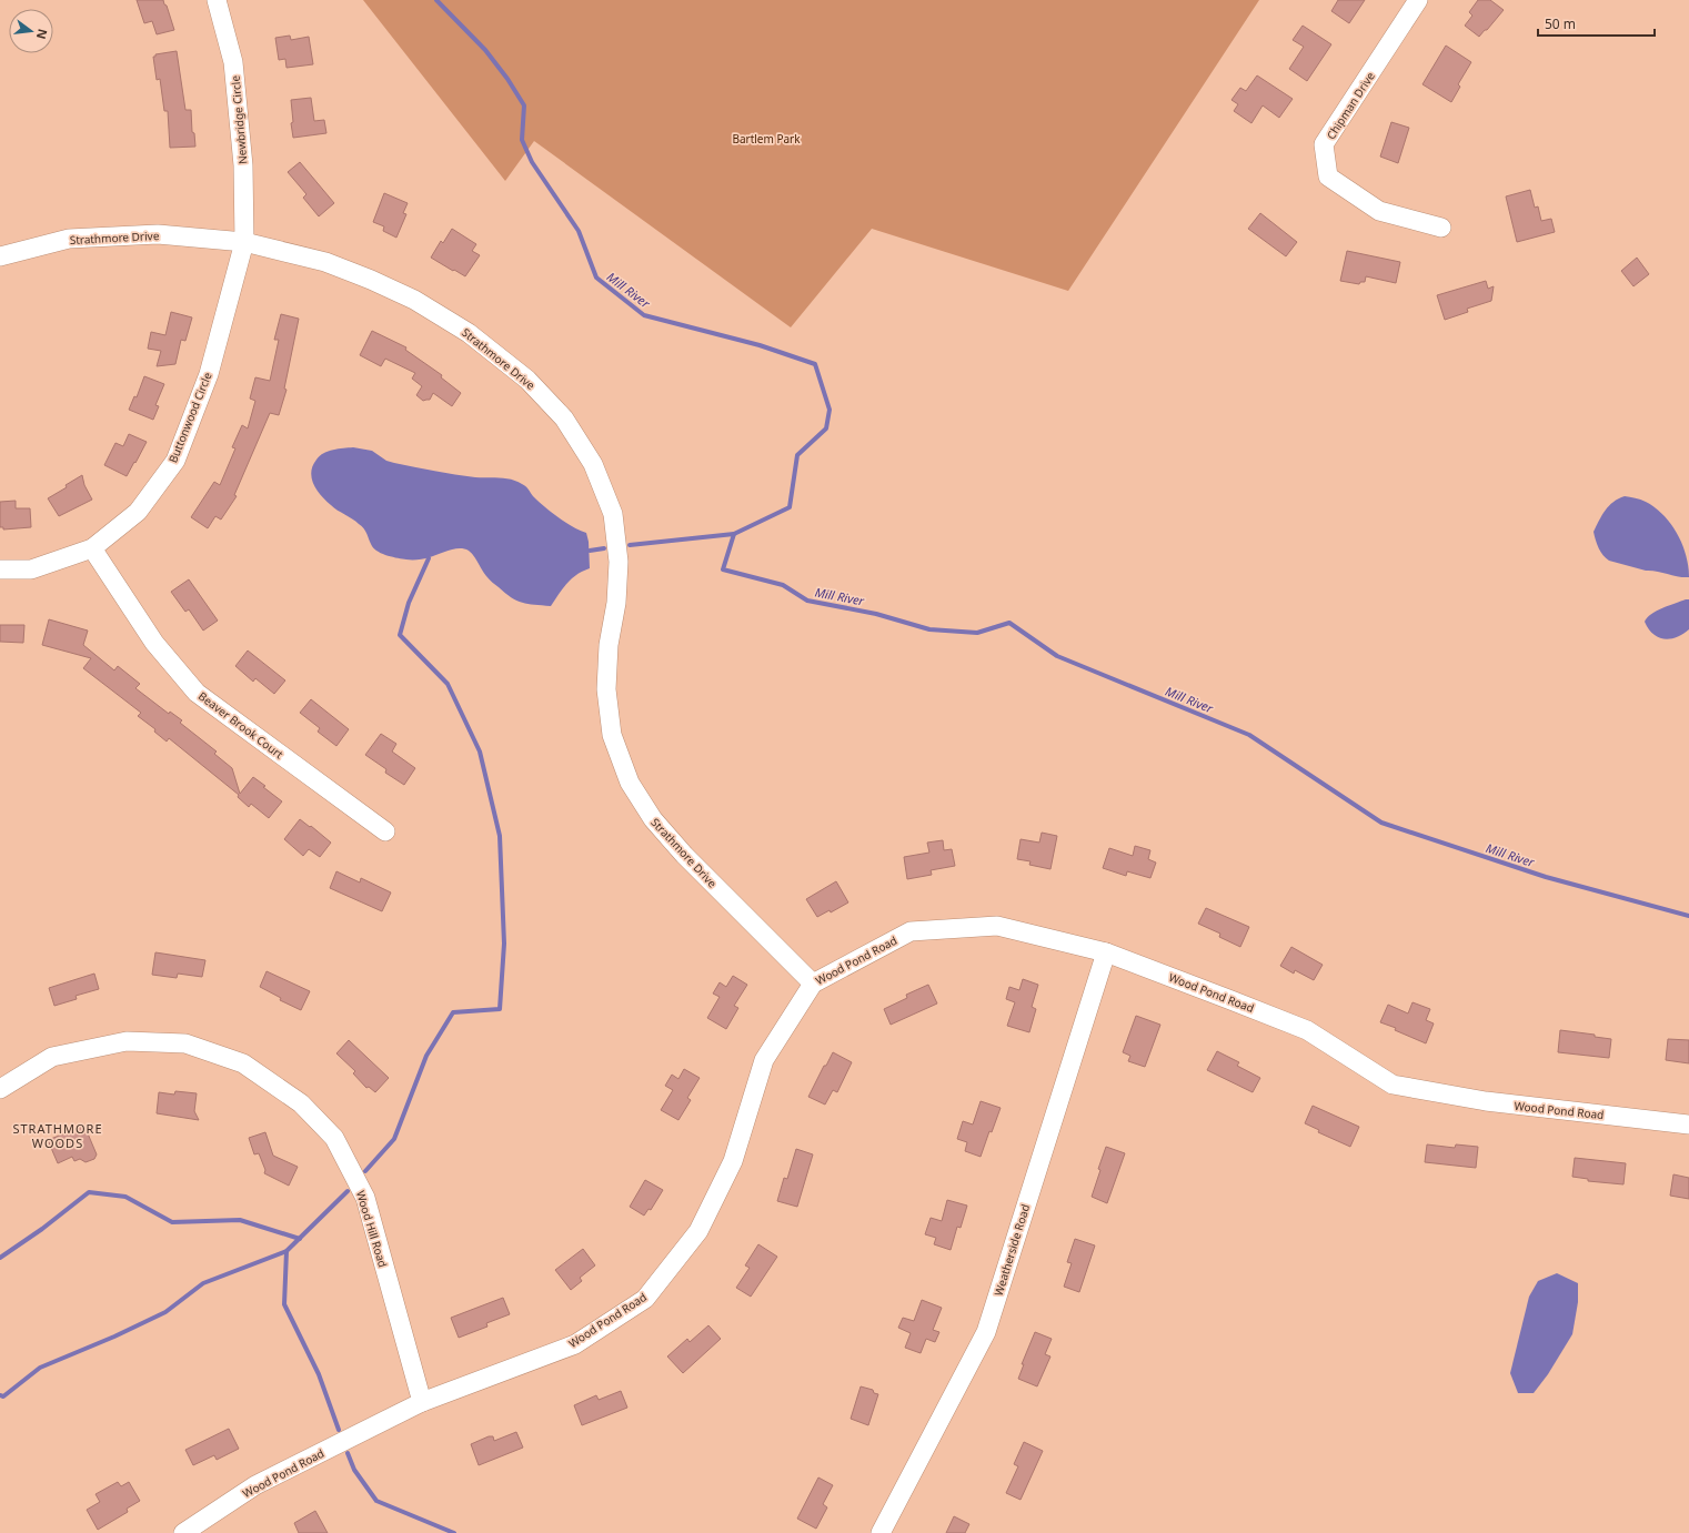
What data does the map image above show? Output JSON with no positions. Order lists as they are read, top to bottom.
{
  "streets": {
    "street": [
      "Chipman Drive",
      "Newbridge Circle",
      "Strathmore Drive",
      "Buttonwood Circle",
      "Beaver Brook Court",
      "Wood Pond Road",
      "Wood Hill Road",
      "Weatherside Road"
    ]
  },
  "crossings": [
    ["Newbridge Circle", "Strathmore Drive"],
    ["Newbridge Circle", "Buttonwood Circle"],
    ["Strathmore Drive", "Buttonwood Circle"],
    ["Strathmore Drive", "Wood Pond Road"],
    ["Buttonwood Circle", "Beaver Brook Court"],
    ["Wood Pond Road", "Wood Hill Road"],
    ["Wood Pond Road", "Weatherside Road"]
  ],
  "districts": ["STRATHMORE WOODS"],
  "water": ["Mill River"],
  "parks": ["Bartlem Park"],
  "scale_bar": "50 m",
  "north": "right"
}
